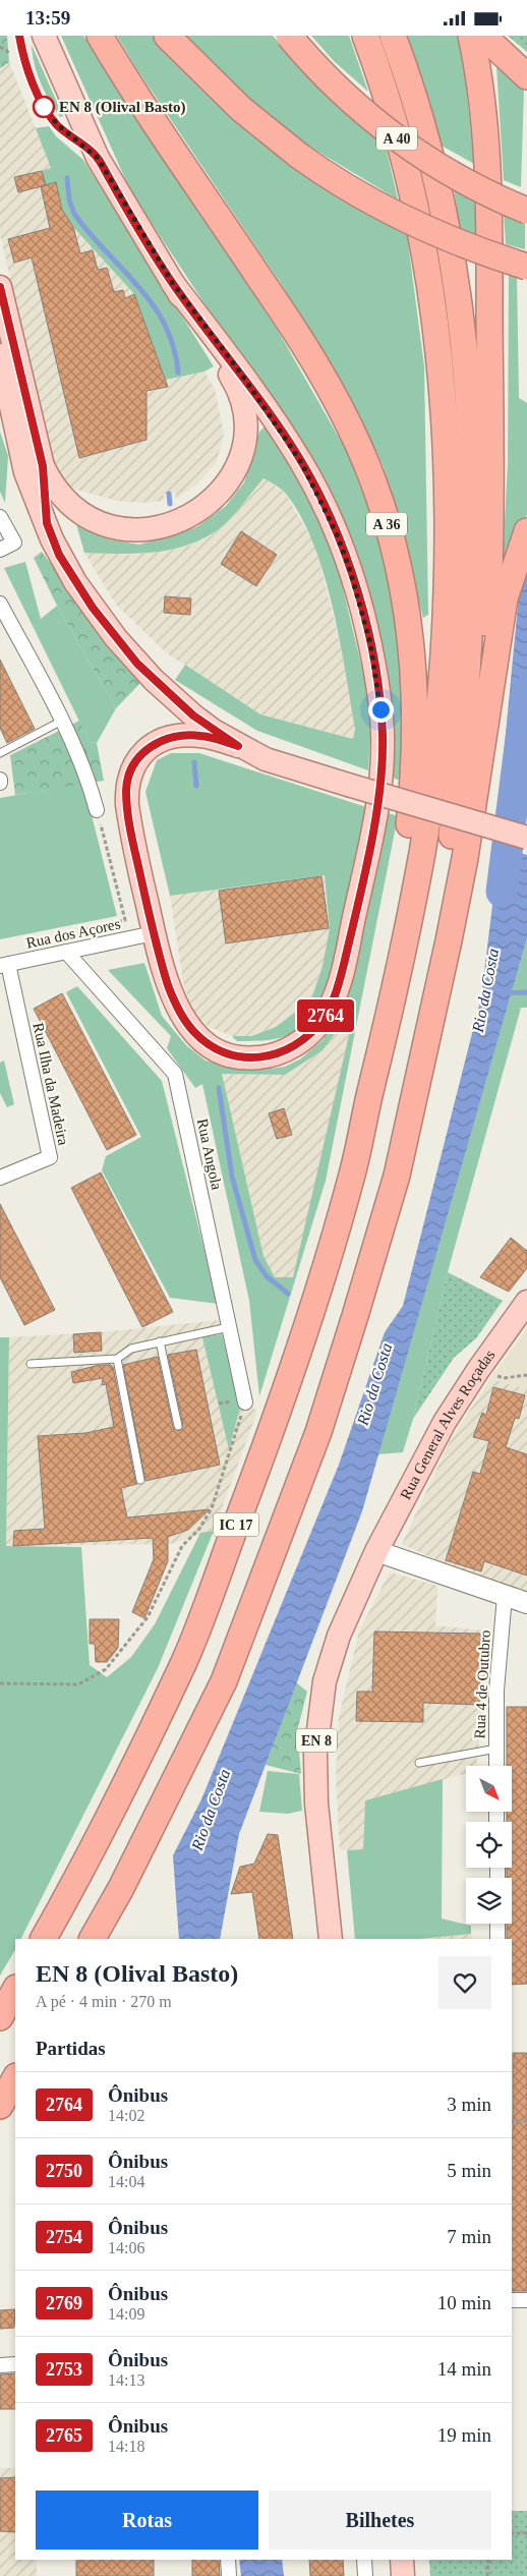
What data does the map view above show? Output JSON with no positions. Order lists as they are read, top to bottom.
{
  "streets": {
    "highway": ["A 40", "A 36", "IC 17"],
    "main road": ["Rua General Alves Roçadas", "EN 8"],
    "street": [
      "Rua dos Açores",
      "Rua Ilha da Madeira",
      "Rua Angola",
      "Rua 4 de Outubro"
    ]
  },
  "crossings": [
    ["A 36", "IC 17"],
    ["Rua dos Açores", "Rua Ilha da Madeira"],
    ["Rua dos Açores", "Rua Angola"],
    ["Rua General Alves Roçadas", "EN 8"]
  ],
  "water": ["Rio da Costa"],
  "places": ["EN 8 (Olival Basto)"],
  "lines": ["bus line 2764"],
  "north": "bottom right",
  "page": {
    "status": "13:59",
    "on_map": "2764",
    "heading": [
      ["EN 8 (Olival Basto)", "A pé · 4 min · 270 m"],
      "Partidas"
    ],
    "list": [
      {
        "mark": "2764",
        "name": "Ônibus",
        "note": "14:02",
        "value": "3 min"
      },
      {
        "mark": "2750",
        "name": "Ônibus",
        "note": "14:04",
        "value": "5 min"
      },
      {
        "mark": "2754",
        "name": "Ônibus",
        "note": "14:06",
        "value": "7 min"
      },
      {
        "mark": "2769",
        "name": "Ônibus",
        "note": "14:09",
        "value": "10 min"
      },
      {
        "mark": "2753",
        "name": "Ônibus",
        "note": "14:13",
        "value": "14 min"
      },
      {
        "mark": "2765",
        "name": "Ônibus",
        "note": "14:18",
        "value": "19 min"
      }
    ],
    "buttons": ["Rotas", "Bilhetes"]
  }
}
